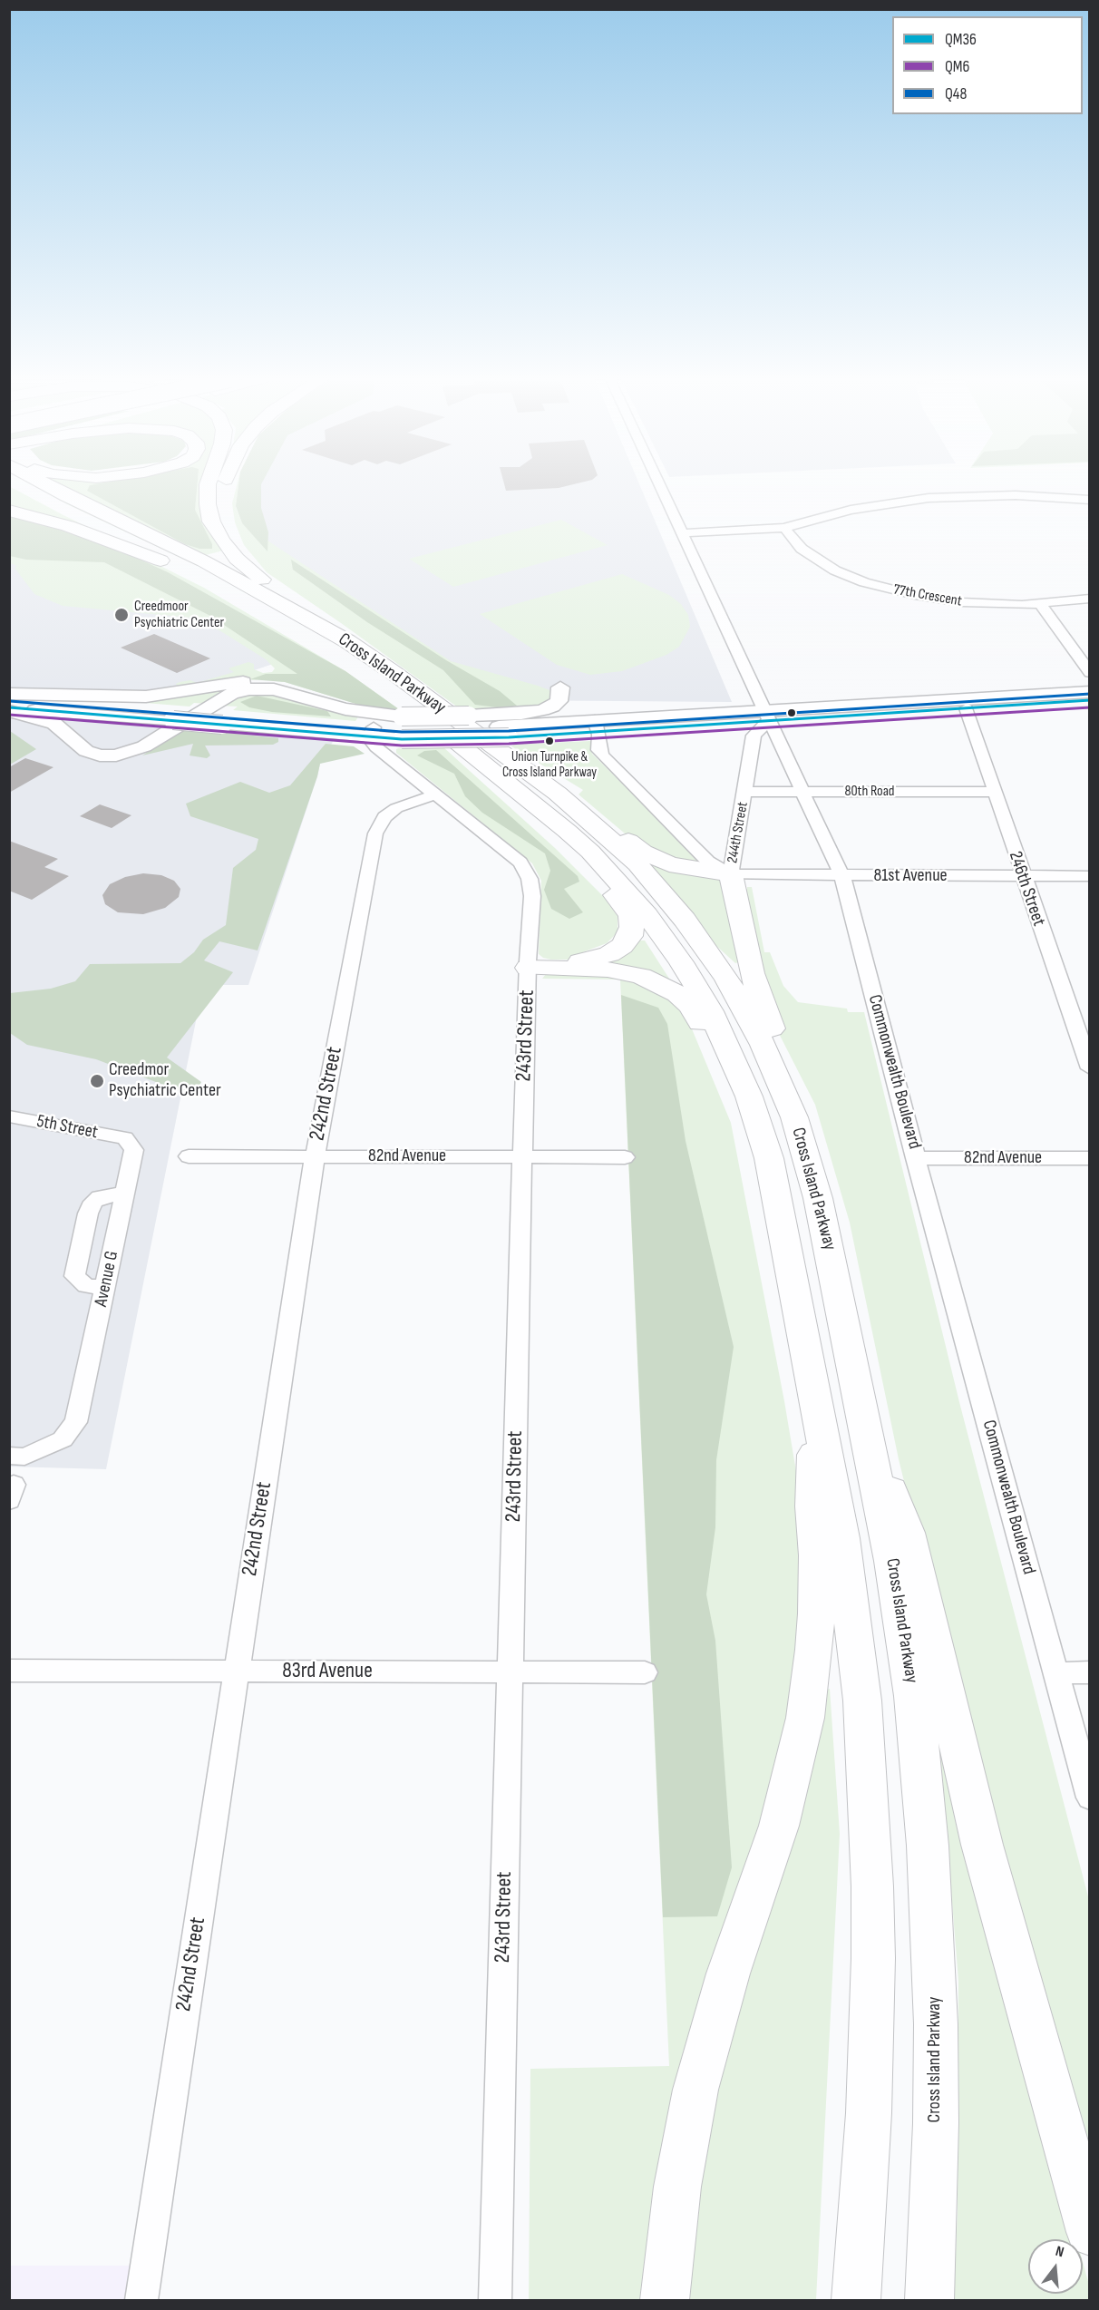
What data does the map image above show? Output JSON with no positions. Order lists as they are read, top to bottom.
{
  "streets": {
    "highway": ["Cross Island Parkway"],
    "street": [
      "77th Crescent",
      "80th Road",
      "244th Street",
      "81st Avenue",
      "246th Street",
      "243rd Street",
      "Commonwealth Boulevard",
      "242nd Street",
      "5th Street",
      "82nd Avenue",
      "Avenue G",
      "83rd Avenue"
    ]
  },
  "crossings": [
    ["80th Road", "244th Street"],
    ["80th Road", "246th Street"],
    ["80th Road", "Commonwealth Boulevard"],
    ["244th Street", "81st Avenue"],
    ["244th Street", "Commonwealth Boulevard"],
    ["81st Avenue", "246th Street"],
    ["81st Avenue", "Commonwealth Boulevard"],
    ["243rd Street", "242nd Street"],
    ["243rd Street", "82nd Avenue"],
    ["243rd Street", "83rd Avenue"],
    ["Commonwealth Boulevard", "82nd Avenue"],
    ["242nd Street", "82nd Avenue"],
    ["242nd Street", "83rd Avenue"],
    ["5th Street", "Avenue G"]
  ],
  "places": ["Creedmoor Psychiatric Center", "Union Turnpike & Cross Island Parkway", "Creedmor Psychiatric Center"],
  "lines": ["transit line Q48", "transit line QM36", "transit line QM6"],
  "legend": ["QM36", "QM6", "Q48"],
  "north": "top"
}
